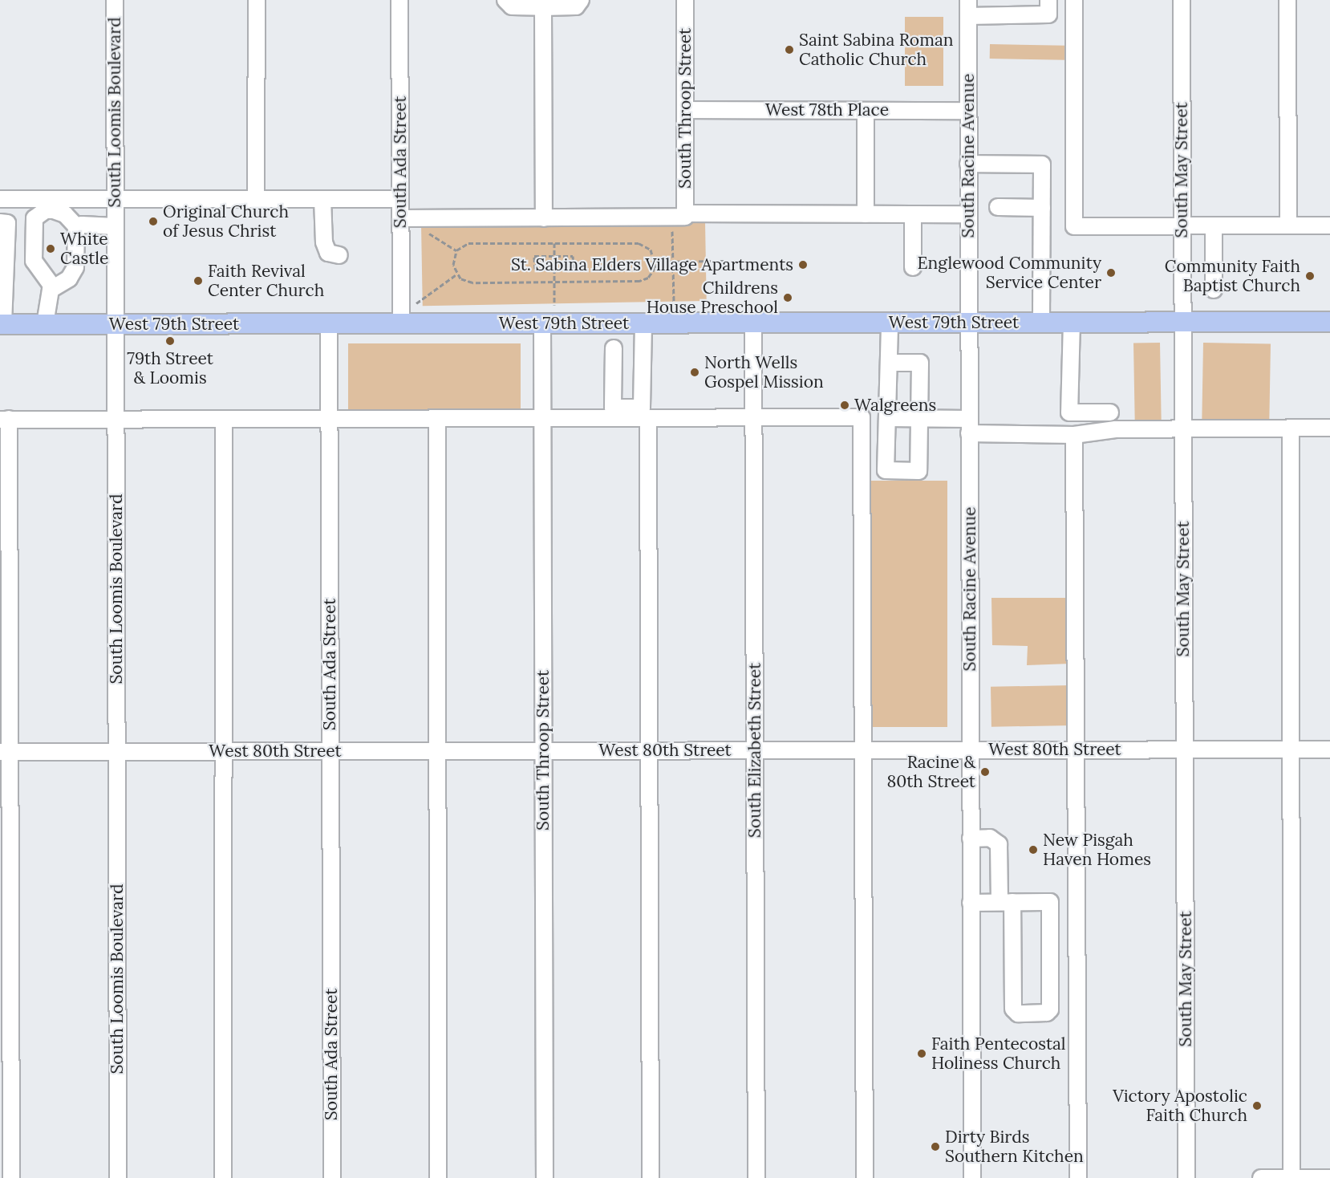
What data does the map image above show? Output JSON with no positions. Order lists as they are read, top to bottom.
{
  "streets": {
    "main road": ["West 79th Street"],
    "street": [
      "South Throop Street",
      "West 78th Place",
      "South Loomis Boulevard",
      "South Racine Avenue",
      "South Ada Street",
      "South May Street",
      "West 80th Street",
      "South Elizabeth Street"
    ]
  },
  "crossings": [
    ["South Throop Street", "West 78th Place"],
    ["South Throop Street", "West 79th Street"],
    ["South Throop Street", "West 80th Street"],
    ["West 78th Place", "South Racine Avenue"],
    ["South Loomis Boulevard", "West 79th Street"],
    ["South Loomis Boulevard", "West 80th Street"],
    ["South Racine Avenue", "West 79th Street"],
    ["South Racine Avenue", "West 80th Street"],
    ["South Ada Street", "West 79th Street"],
    ["South Ada Street", "West 80th Street"],
    ["South May Street", "West 79th Street"],
    ["South May Street", "West 80th Street"],
    ["West 79th Street", "South Elizabeth Street"],
    ["West 80th Street", "South Elizabeth Street"]
  ],
  "places": [
    "Saint Sabina Roman Catholic Church",
    "Original Church of Jesus Christ",
    "White Castle",
    "St. Sabina Elders Village Apartments",
    "Englewood Community Service Center",
    "Community Faith Baptist Church",
    "Faith Revival Center Church",
    "Childrens House Preschool",
    "79th Street & Loomis",
    "North Wells Gospel Mission",
    "Walgreens",
    "Racine & 80th Street",
    "New Pisgah Haven Homes",
    "Faith Pentecostal Holiness Church",
    "Victory Apostolic Faith Church",
    "Dirty Birds Southern Kitchen"
  ]
}
